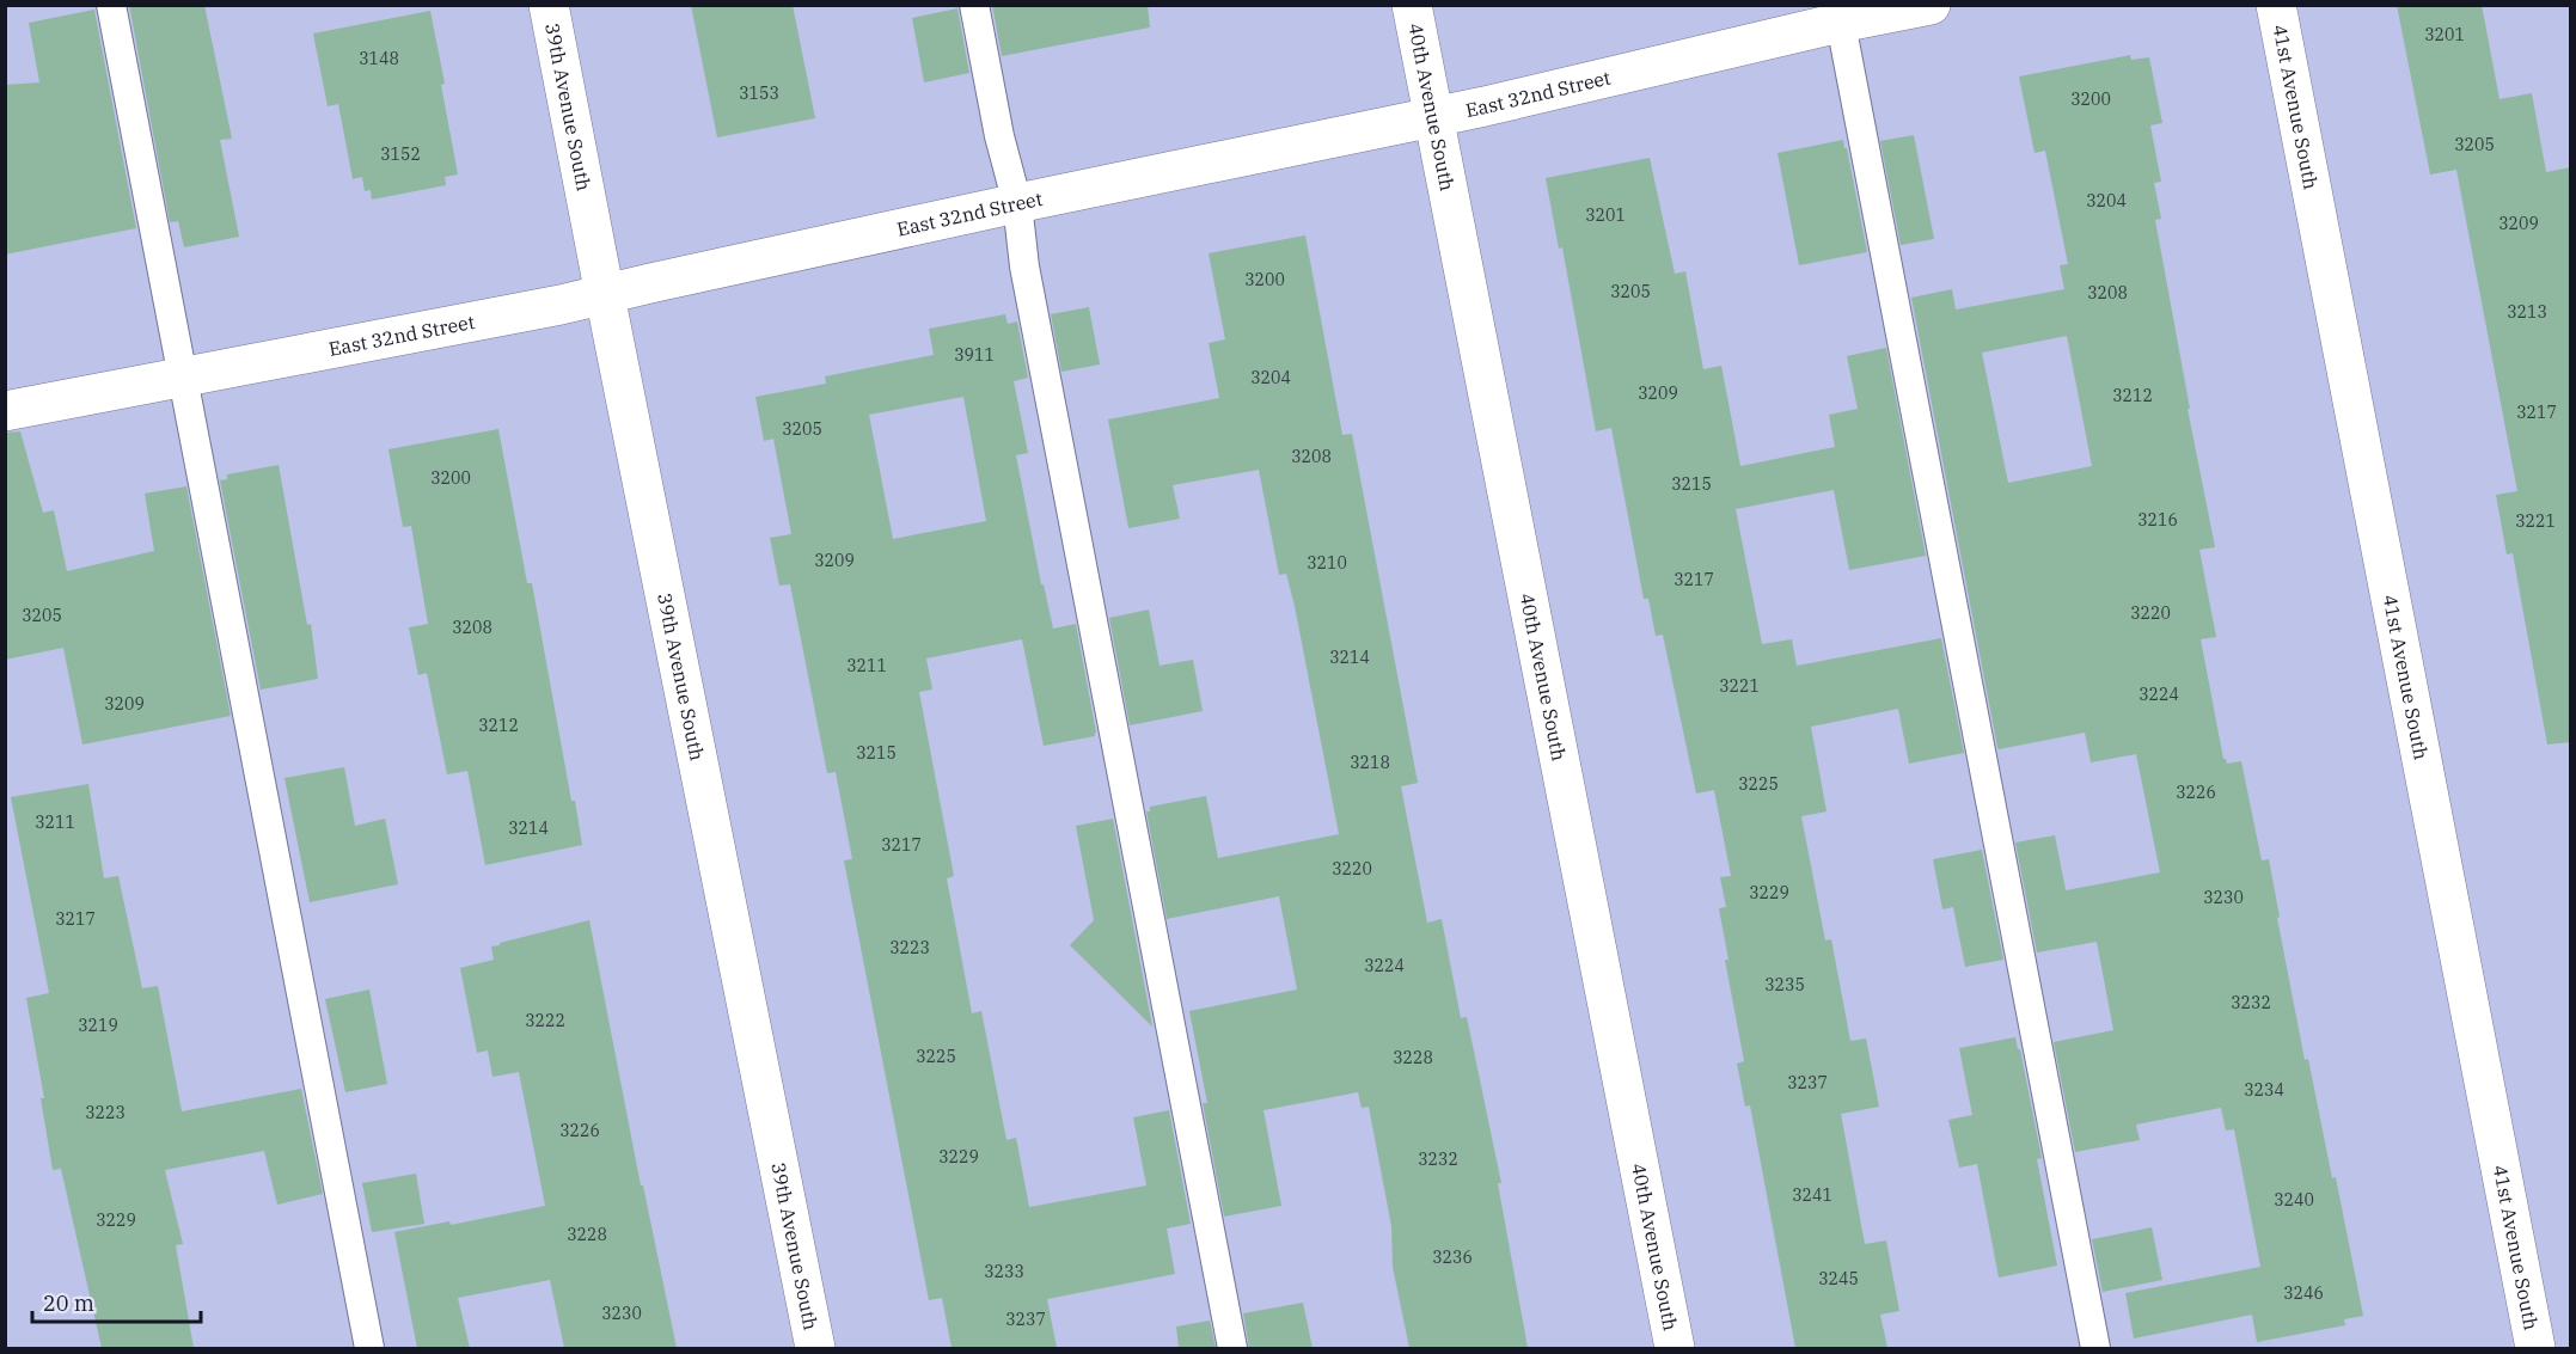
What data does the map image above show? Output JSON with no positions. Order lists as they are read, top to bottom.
{
  "streets": {
    "street": [
      "East 32nd Street",
      "40th Avenue South",
      "41st Avenue South",
      "39th Avenue South"
    ]
  },
  "crossings": [
    ["East 32nd Street", "40th Avenue South"],
    ["East 32nd Street", "39th Avenue South"]
  ],
  "house_numbers": [
    "3201",
    "3148",
    "3153",
    "3200",
    "3205",
    "3152",
    "3204",
    "3201",
    "3209",
    "3200",
    "3205",
    "3208",
    "3213",
    "3911",
    "3204",
    "3209",
    "3212",
    "3217",
    "3205",
    "3208",
    "3200",
    "3215",
    "3216",
    "3221",
    "3209",
    "3210",
    "3217",
    "3220",
    "3205",
    "3208",
    "3214",
    "3211",
    "3221",
    "3224",
    "3209",
    "3212",
    "3215",
    "3218",
    "3225",
    "3226",
    "3211",
    "3214",
    "3217",
    "3220",
    "3229",
    "3230",
    "3217",
    "3223",
    "3224",
    "3235",
    "3232",
    "3222",
    "3219",
    "3225",
    "3228",
    "3237",
    "3234",
    "3223",
    "3226",
    "3229",
    "3232",
    "3241",
    "3240",
    "3229",
    "3228",
    "3236",
    "3233",
    "3245",
    "3246",
    "3230",
    "3237"
  ],
  "scale_bar": "20 m"
}
